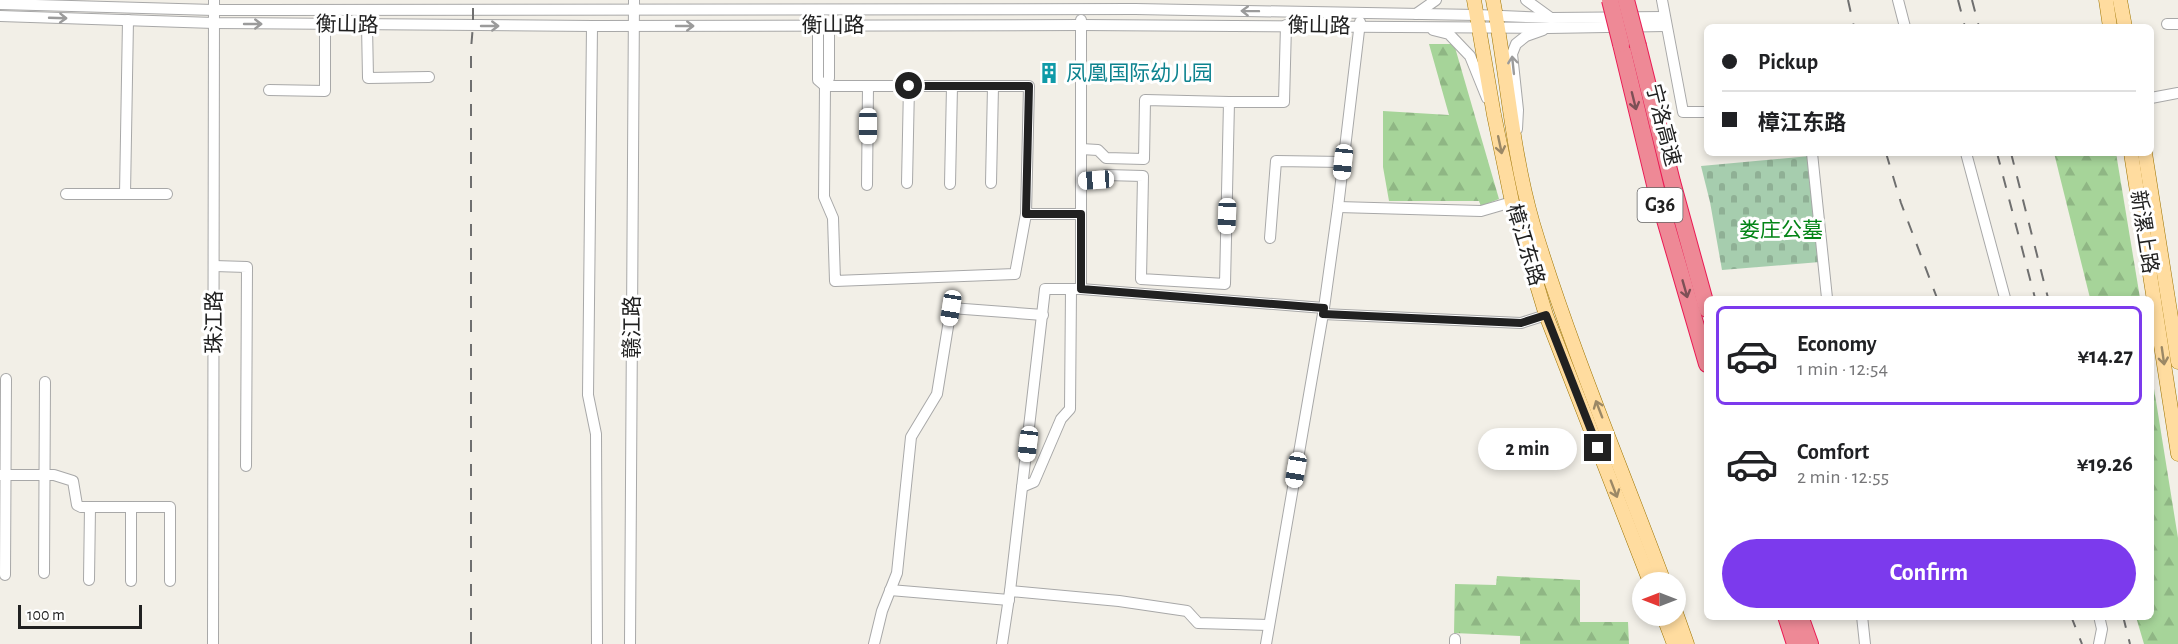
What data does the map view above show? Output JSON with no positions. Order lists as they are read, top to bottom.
{
  "streets": {
    "highway": ["宁洛高速", "G36"],
    "main road": ["新漯上路", "樟江东路"],
    "street": ["衡山路", "珠江路", "赣江路"]
  },
  "crossings": [
    ["衡山路", "樟江东路"],
    ["衡山路", "珠江路"],
    ["衡山路", "赣江路"]
  ],
  "parks": ["娄庄公墓"],
  "places": {
    "building": ["凤凰国际幼儿园"]
  },
  "scale_bar": "100 m",
  "north": "left",
  "page": {
    "banner": ["Pickup", "樟江东路"],
    "list": [
      {
        "name": "Economy",
        "note": "1 min · 12:54",
        "value": "¥14.27"
      },
      {
        "name": "Comfort",
        "note": "2 min · 12:55",
        "value": "¥19.26"
      }
    ],
    "bubble": "2 min",
    "buttons": "Confirm",
    "scale": "100 m"
  }
}
